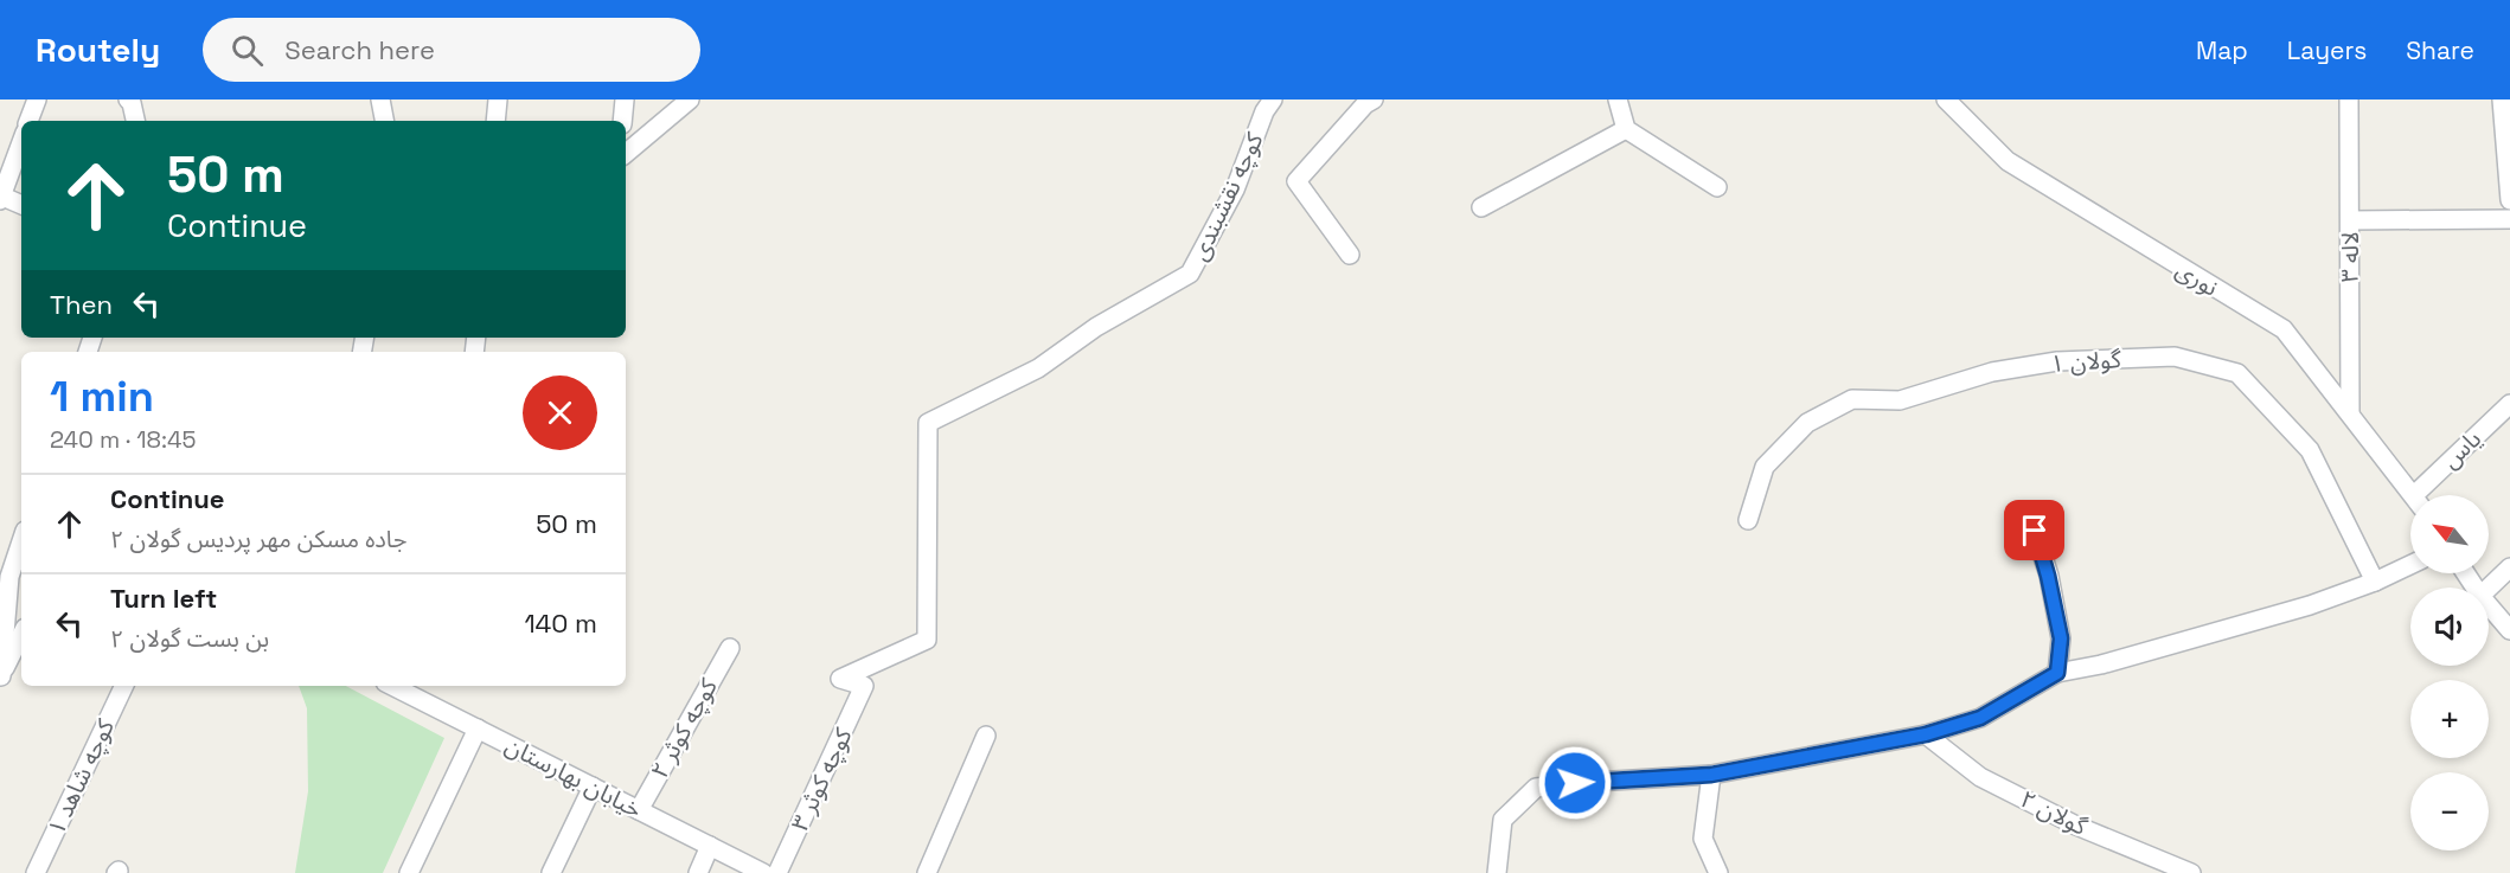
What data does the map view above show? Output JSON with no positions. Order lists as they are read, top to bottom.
{
  "streets": {
    "street": [
      "کوچه نقشبندی",
      "لاله ۳",
      "نوری",
      "گولان ۱",
      "یاس",
      "کوچه کوثر ۲",
      "کوچه شاهد ۱",
      "خیابان بهارستان",
      "کوچه کوثر ۳",
      "گولان ۲"
    ]
  },
  "crossings": [
    ["کوچه نقشبندی", "کوچه کوثر ۳"],
    ["لاله ۳", "نوری"],
    ["کوچه کوثر ۲", "خیابان بهارستان"]
  ],
  "north": "top left",
  "page": {
    "header": "Routely",
    "search": "Search here",
    "nav": ["Map", "Layers", "Share"],
    "turn": ["50 m", "Continue"],
    "then": "Then",
    "heading": ["1 min", "240 m · 18:45"],
    "list": [
      {
        "name": "Continue",
        "note": "جاده مسکن مهر پردیس گولان ۲",
        "value": "50 m"
      },
      {
        "name": "Turn left",
        "note": "بن بست گولان ۲",
        "value": "140 m"
      }
    ],
    "map_buttons": ["+", "−"]
  }
}
